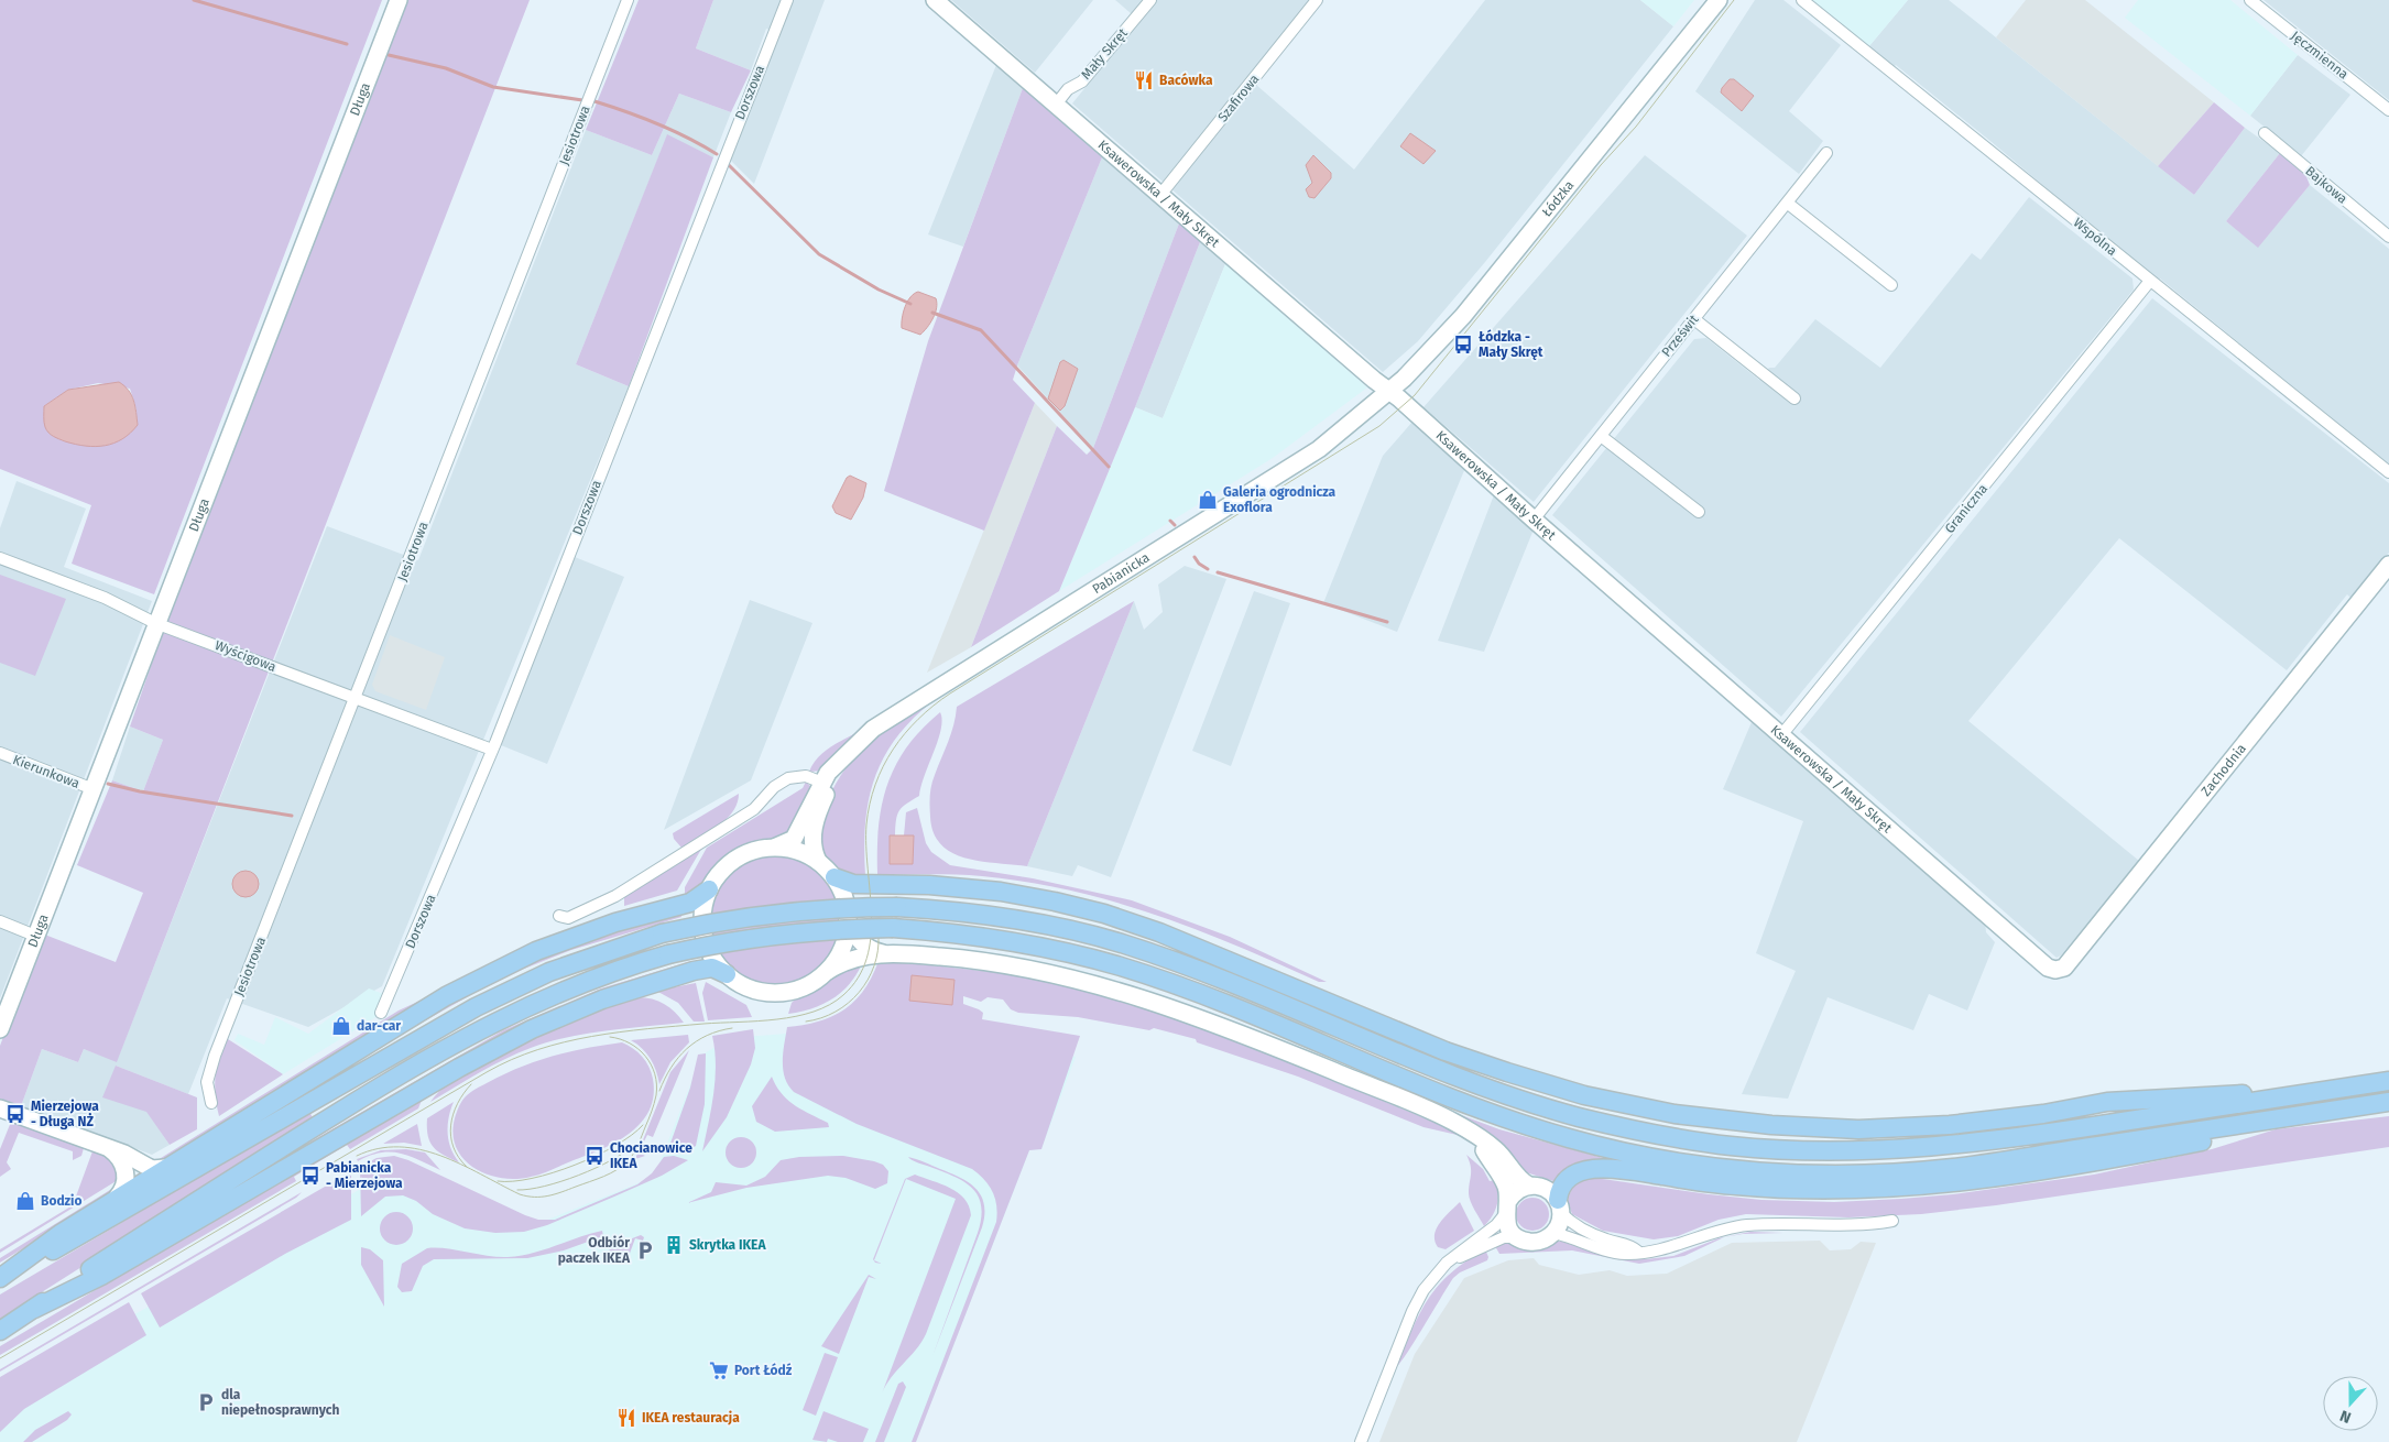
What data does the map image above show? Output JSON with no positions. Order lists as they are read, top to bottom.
{
  "streets": {
    "street": [
      "Mały Skręt",
      "Jęczmienna",
      "Dorszowa",
      "Szafirowa",
      "Długa",
      "Jesiotrowa",
      "Bajkowa",
      "Ksawerowska / Mały Skręt",
      "Łódzka",
      "Wspólna",
      "Prześwit",
      "Graniczna",
      "Pabianicka",
      "Wyścigowa",
      "Zachodnia",
      "Kierunkowa"
    ]
  },
  "crossings": [
    ["Mały Skręt", "Ksawerowska / Mały Skręt"],
    ["Dorszowa", "Wyścigowa"],
    ["Szafirowa", "Ksawerowska / Mały Skręt"],
    ["Długa", "Wyścigowa"],
    ["Długa", "Kierunkowa"],
    ["Jesiotrowa", "Wyścigowa"],
    ["Ksawerowska / Mały Skręt", "Łódzka"],
    ["Ksawerowska / Mały Skręt", "Prześwit"],
    ["Ksawerowska / Mały Skręt", "Graniczna"],
    ["Ksawerowska / Mały Skręt", "Pabianicka"],
    ["Ksawerowska / Mały Skręt", "Zachodnia"],
    ["Łódzka", "Pabianicka"],
    ["Wspólna", "Graniczna"]
  ],
  "places": {
    "restaurant": ["Bacówka", "IKEA restauracja"],
    "bus stop": [
      "Łódzka - Mały Skręt",
      "Mierzejowa - Długa NŻ",
      "Chocianowice IKEA",
      "Pabianicka - Mierzejowa"
    ],
    "shop": ["Galeria ogrodnicza Exoflora", "dar-car", "Bodzio"],
    "building": ["Skrytka IKEA"],
    "parking": ["Odbiór paczek IKEA", "dla niepełnosprawnych"],
    "supermarket": ["Port Łódź"]
  },
  "north": "bottom"
}
